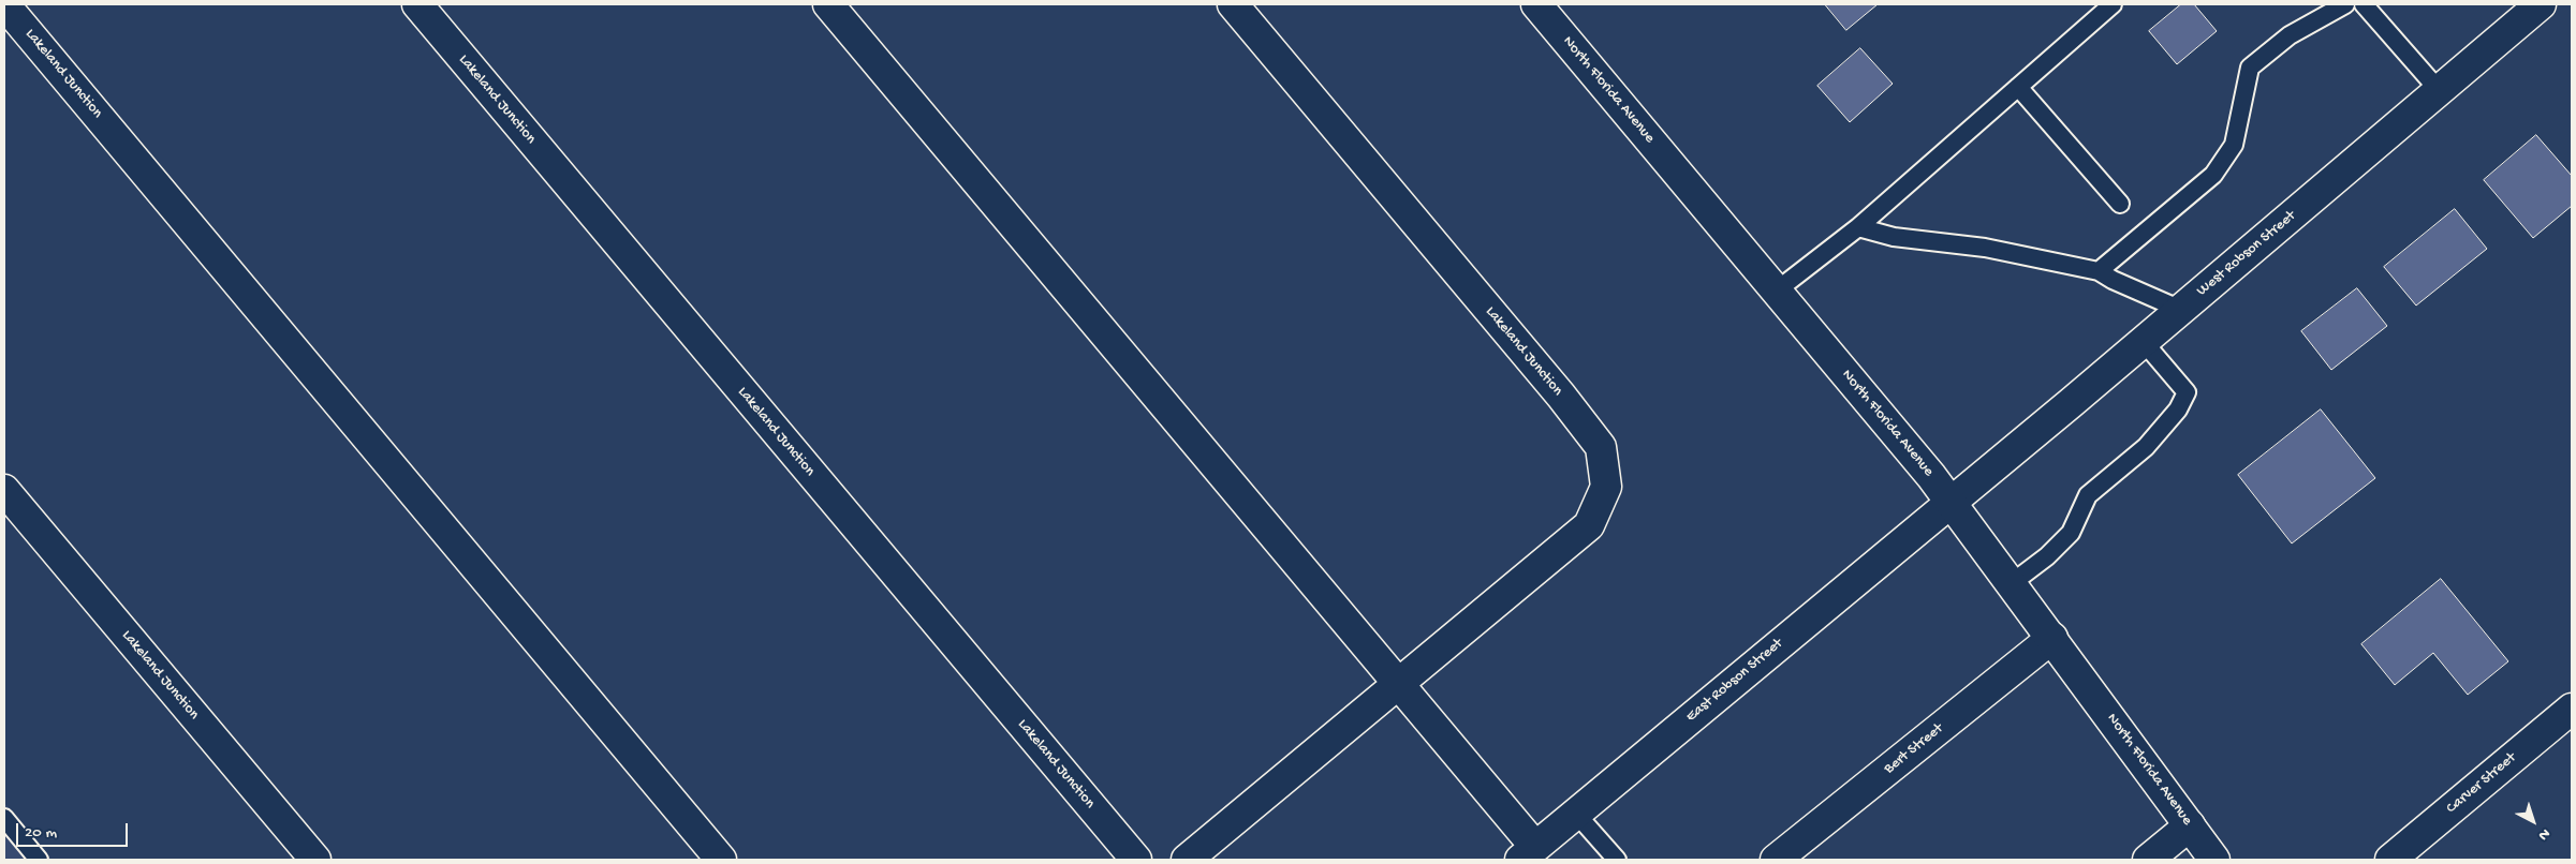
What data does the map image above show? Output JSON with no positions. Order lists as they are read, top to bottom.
{
  "streets": {
    "street": [
      "Lakeland Junction",
      "North Florida Avenue",
      "West Robson Street",
      "East Robson Street",
      "Bert Street",
      "Carver Street"
    ]
  },
  "crossings": [
    ["North Florida Avenue", "West Robson Street"],
    ["North Florida Avenue", "East Robson Street"],
    ["North Florida Avenue", "Bert Street"],
    ["West Robson Street", "East Robson Street"]
  ],
  "scale_bar": "20 m",
  "north": "bottom right"
}
